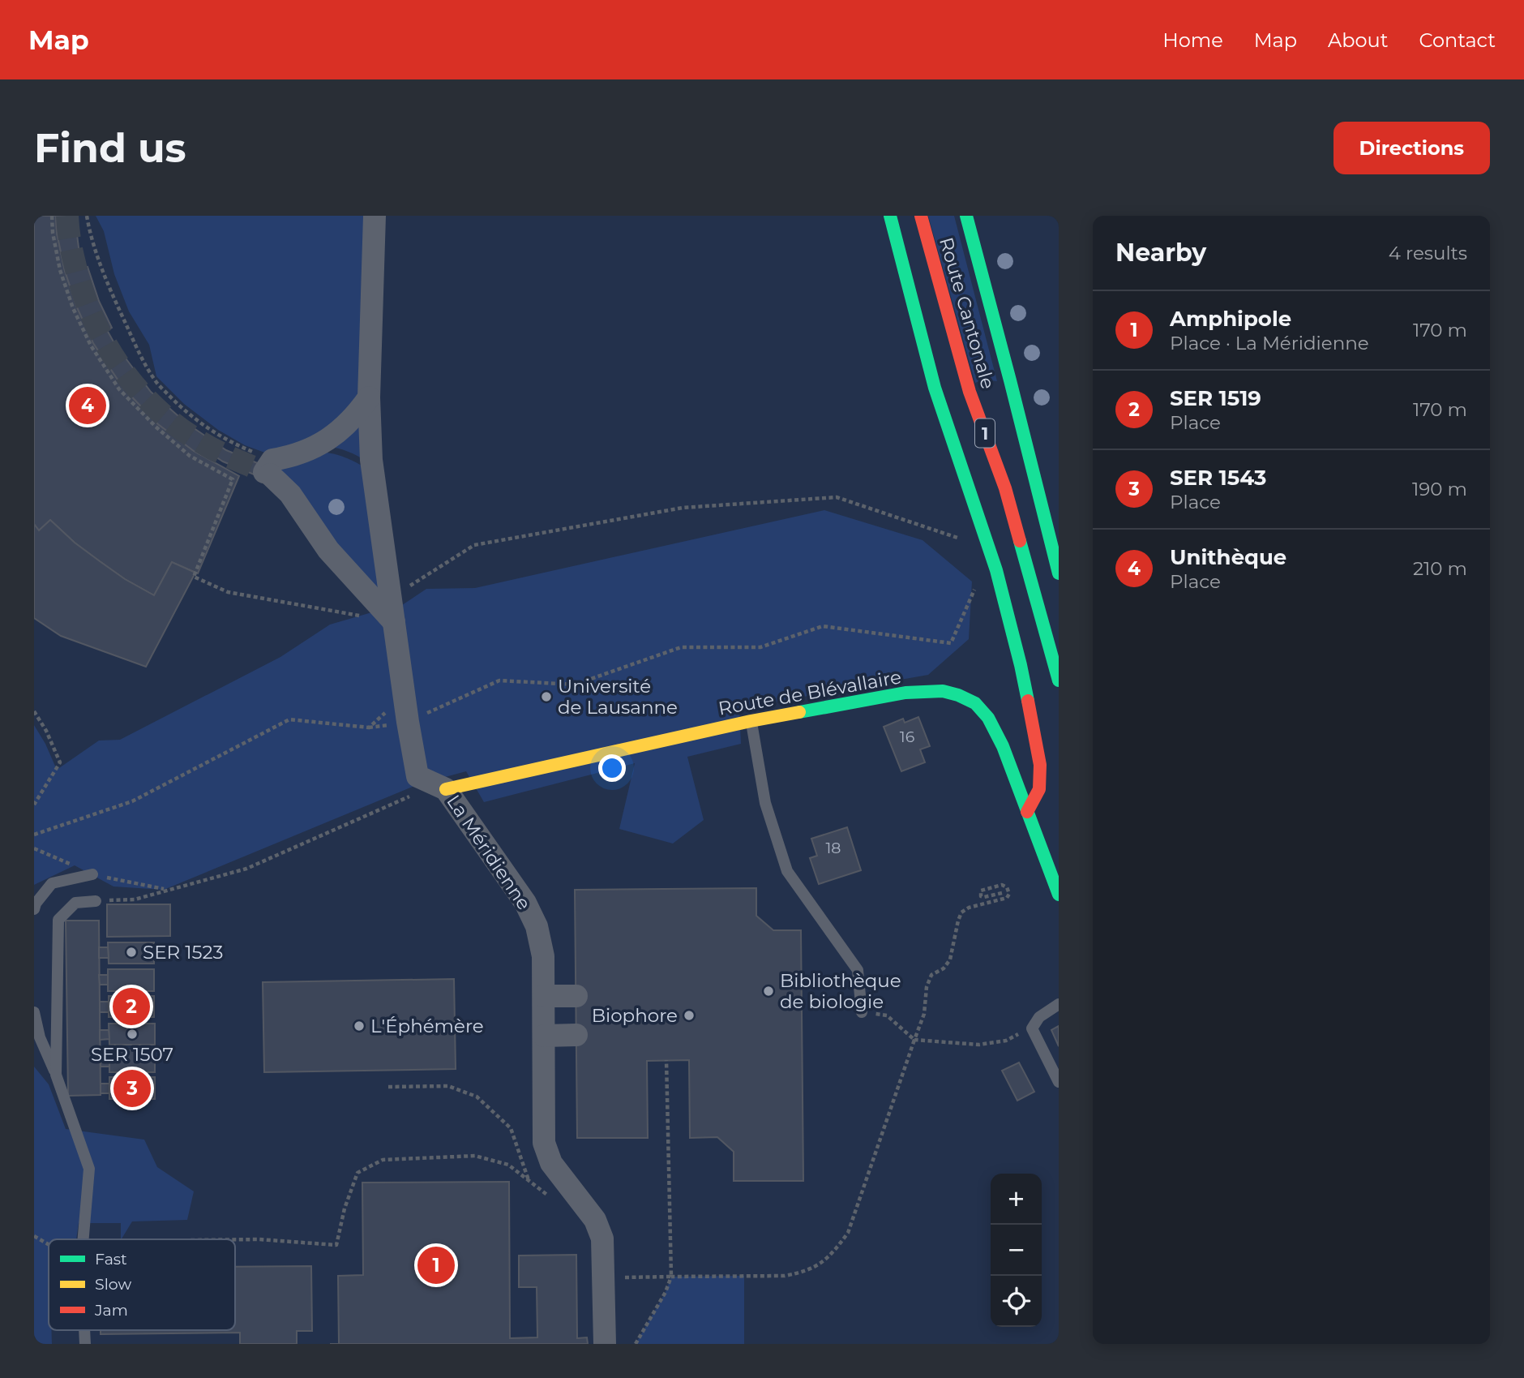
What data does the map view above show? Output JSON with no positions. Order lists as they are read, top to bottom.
{
  "streets": {
    "street": [
      "Route Cantonale",
      "1",
      "Route de Blévallaire",
      "La Méridienne"
    ]
  },
  "crossings": [
    ["Route Cantonale", "1"],
    ["Route de Blévallaire", "La Méridienne"]
  ],
  "places": [
    "Université de Lausanne",
    "SER 1523",
    "Bibliothèque de biologie",
    "Biophore",
    "L'Éphémère",
    "SER 1507"
  ],
  "house_numbers": ["16", "18"],
  "legend": ["Fast", "Slow", "Jam"],
  "page": {
    "header": "Map",
    "nav": [
      "Home",
      "Map",
      "About",
      "Contact"
    ],
    "buttons": "Directions",
    "title": "Find us",
    "heading": ["Nearby", "4 results"],
    "list": [
      {
        "mark": "1",
        "name": "Amphipole",
        "note": "Place · La Méridienne",
        "value": "170 m"
      },
      {
        "mark": "2",
        "name": "SER 1519",
        "note": "Place",
        "value": "170 m"
      },
      {
        "mark": "3",
        "name": "SER 1543",
        "note": "Place",
        "value": "190 m"
      },
      {
        "mark": "4",
        "name": "Unithèque",
        "note": "Place",
        "value": "210 m"
      }
    ],
    "pins": [
      "4",
      "2",
      "3",
      "1"
    ],
    "map_buttons": ["+", "−"]
  }
}
